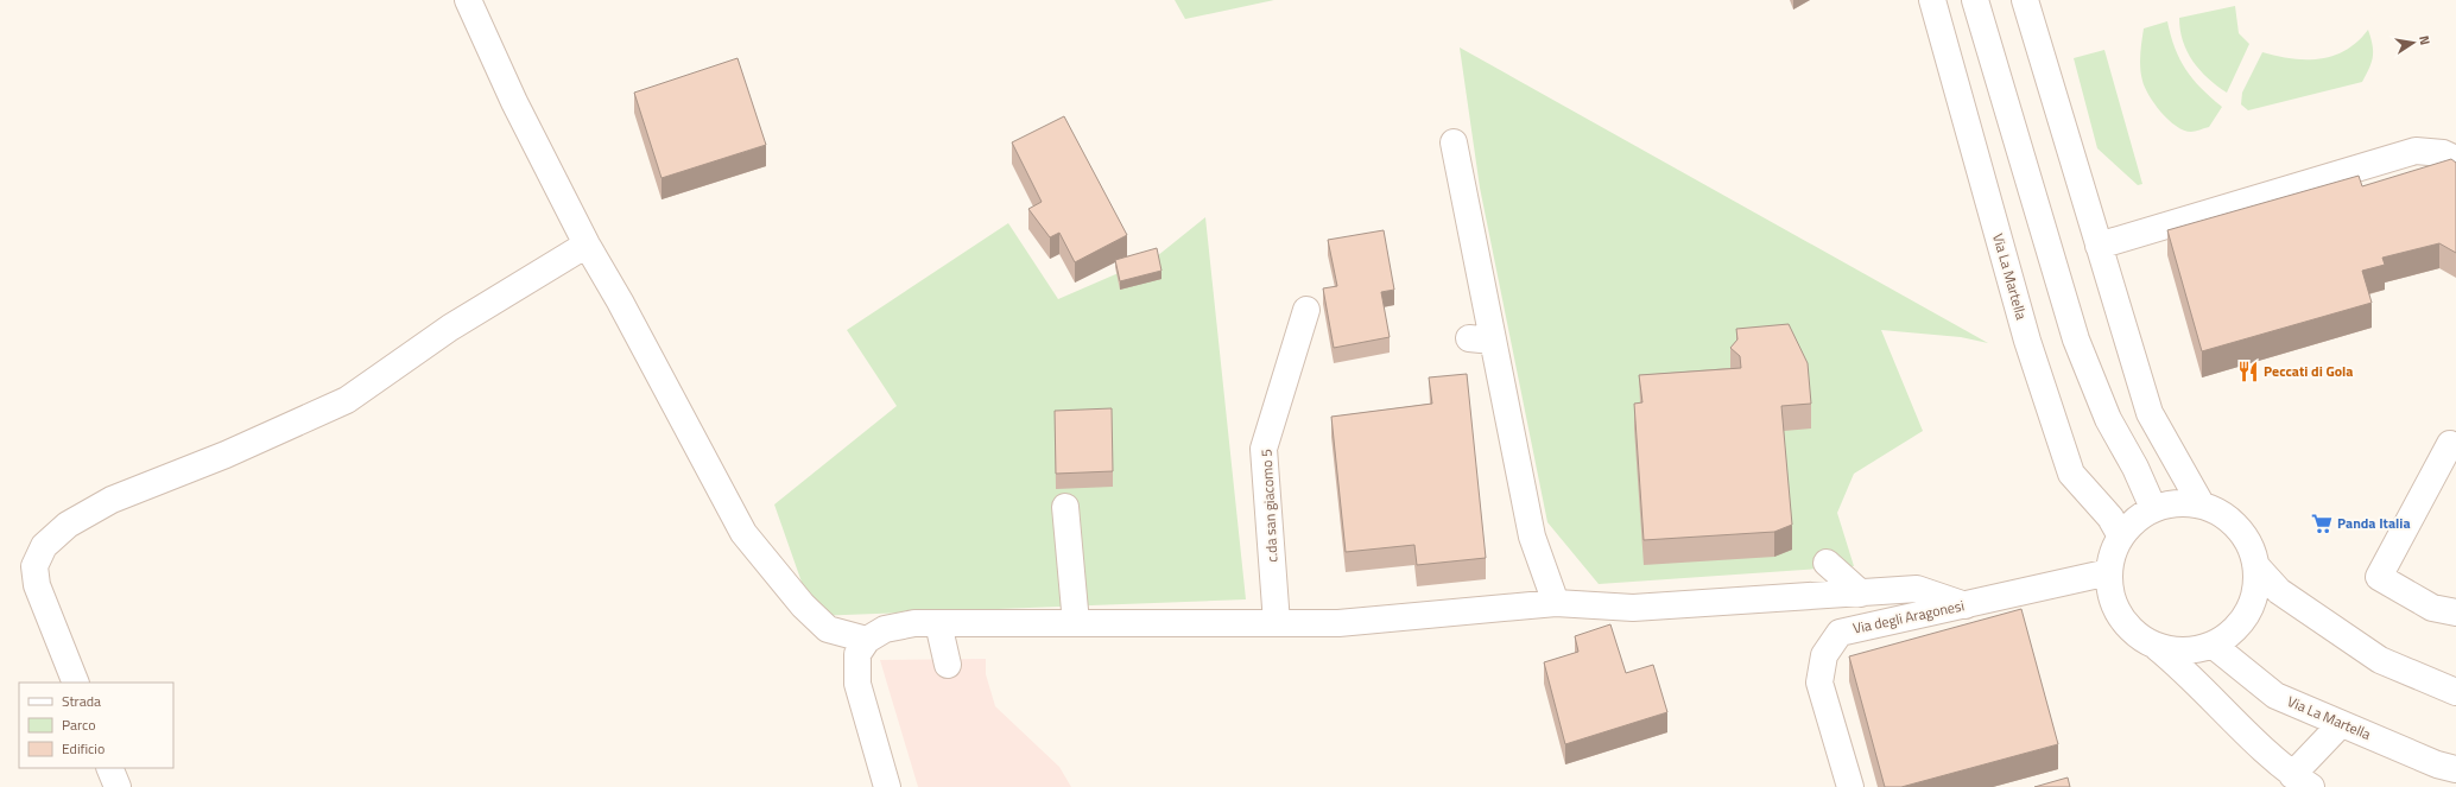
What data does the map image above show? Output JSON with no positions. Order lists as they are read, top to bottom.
{
  "streets": {
    "street": ["Via La Martella", "c.da san giacomo 5", "Via degli Aragonesi"]
  },
  "crossings": [
    ["Via La Martella", "Via degli Aragonesi"]
  ],
  "places": {
    "restaurant": ["Peccati di Gola"],
    "supermarket": ["Panda Italia"]
  },
  "legend": ["Strada", "Parco", "Edificio"],
  "north": "right"
}
